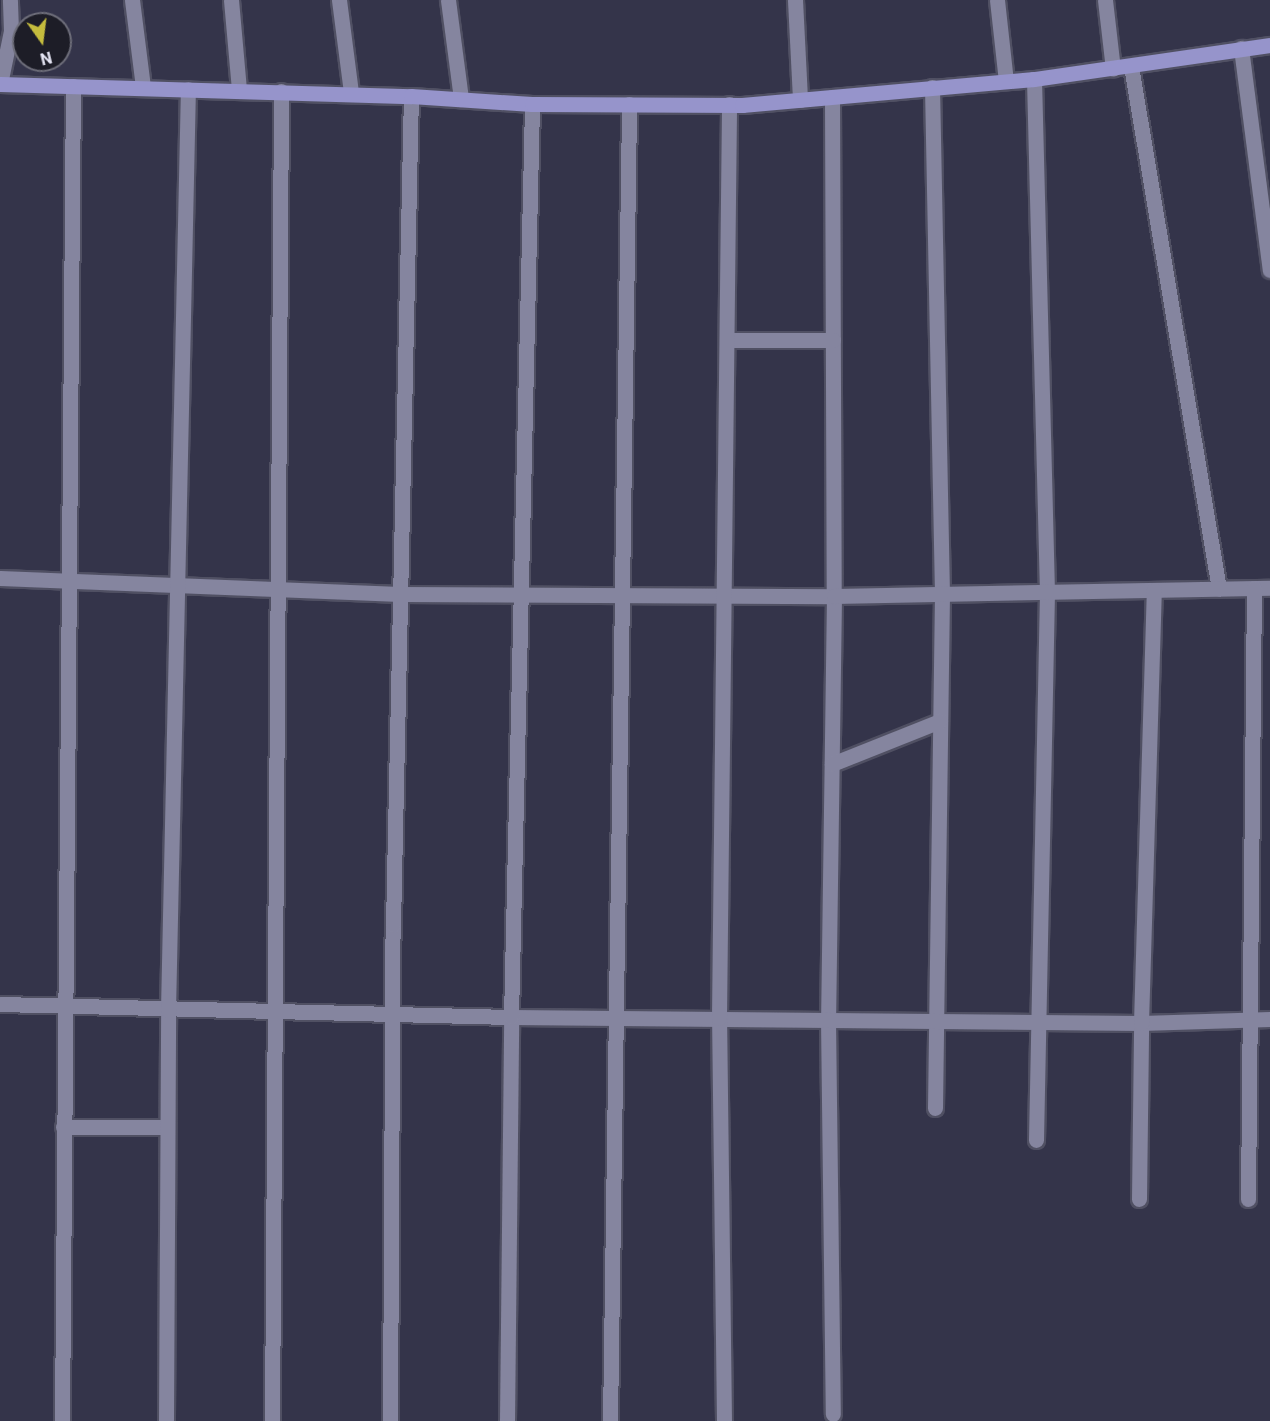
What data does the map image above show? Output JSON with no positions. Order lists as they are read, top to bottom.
{
  "north": "bottom"
}
